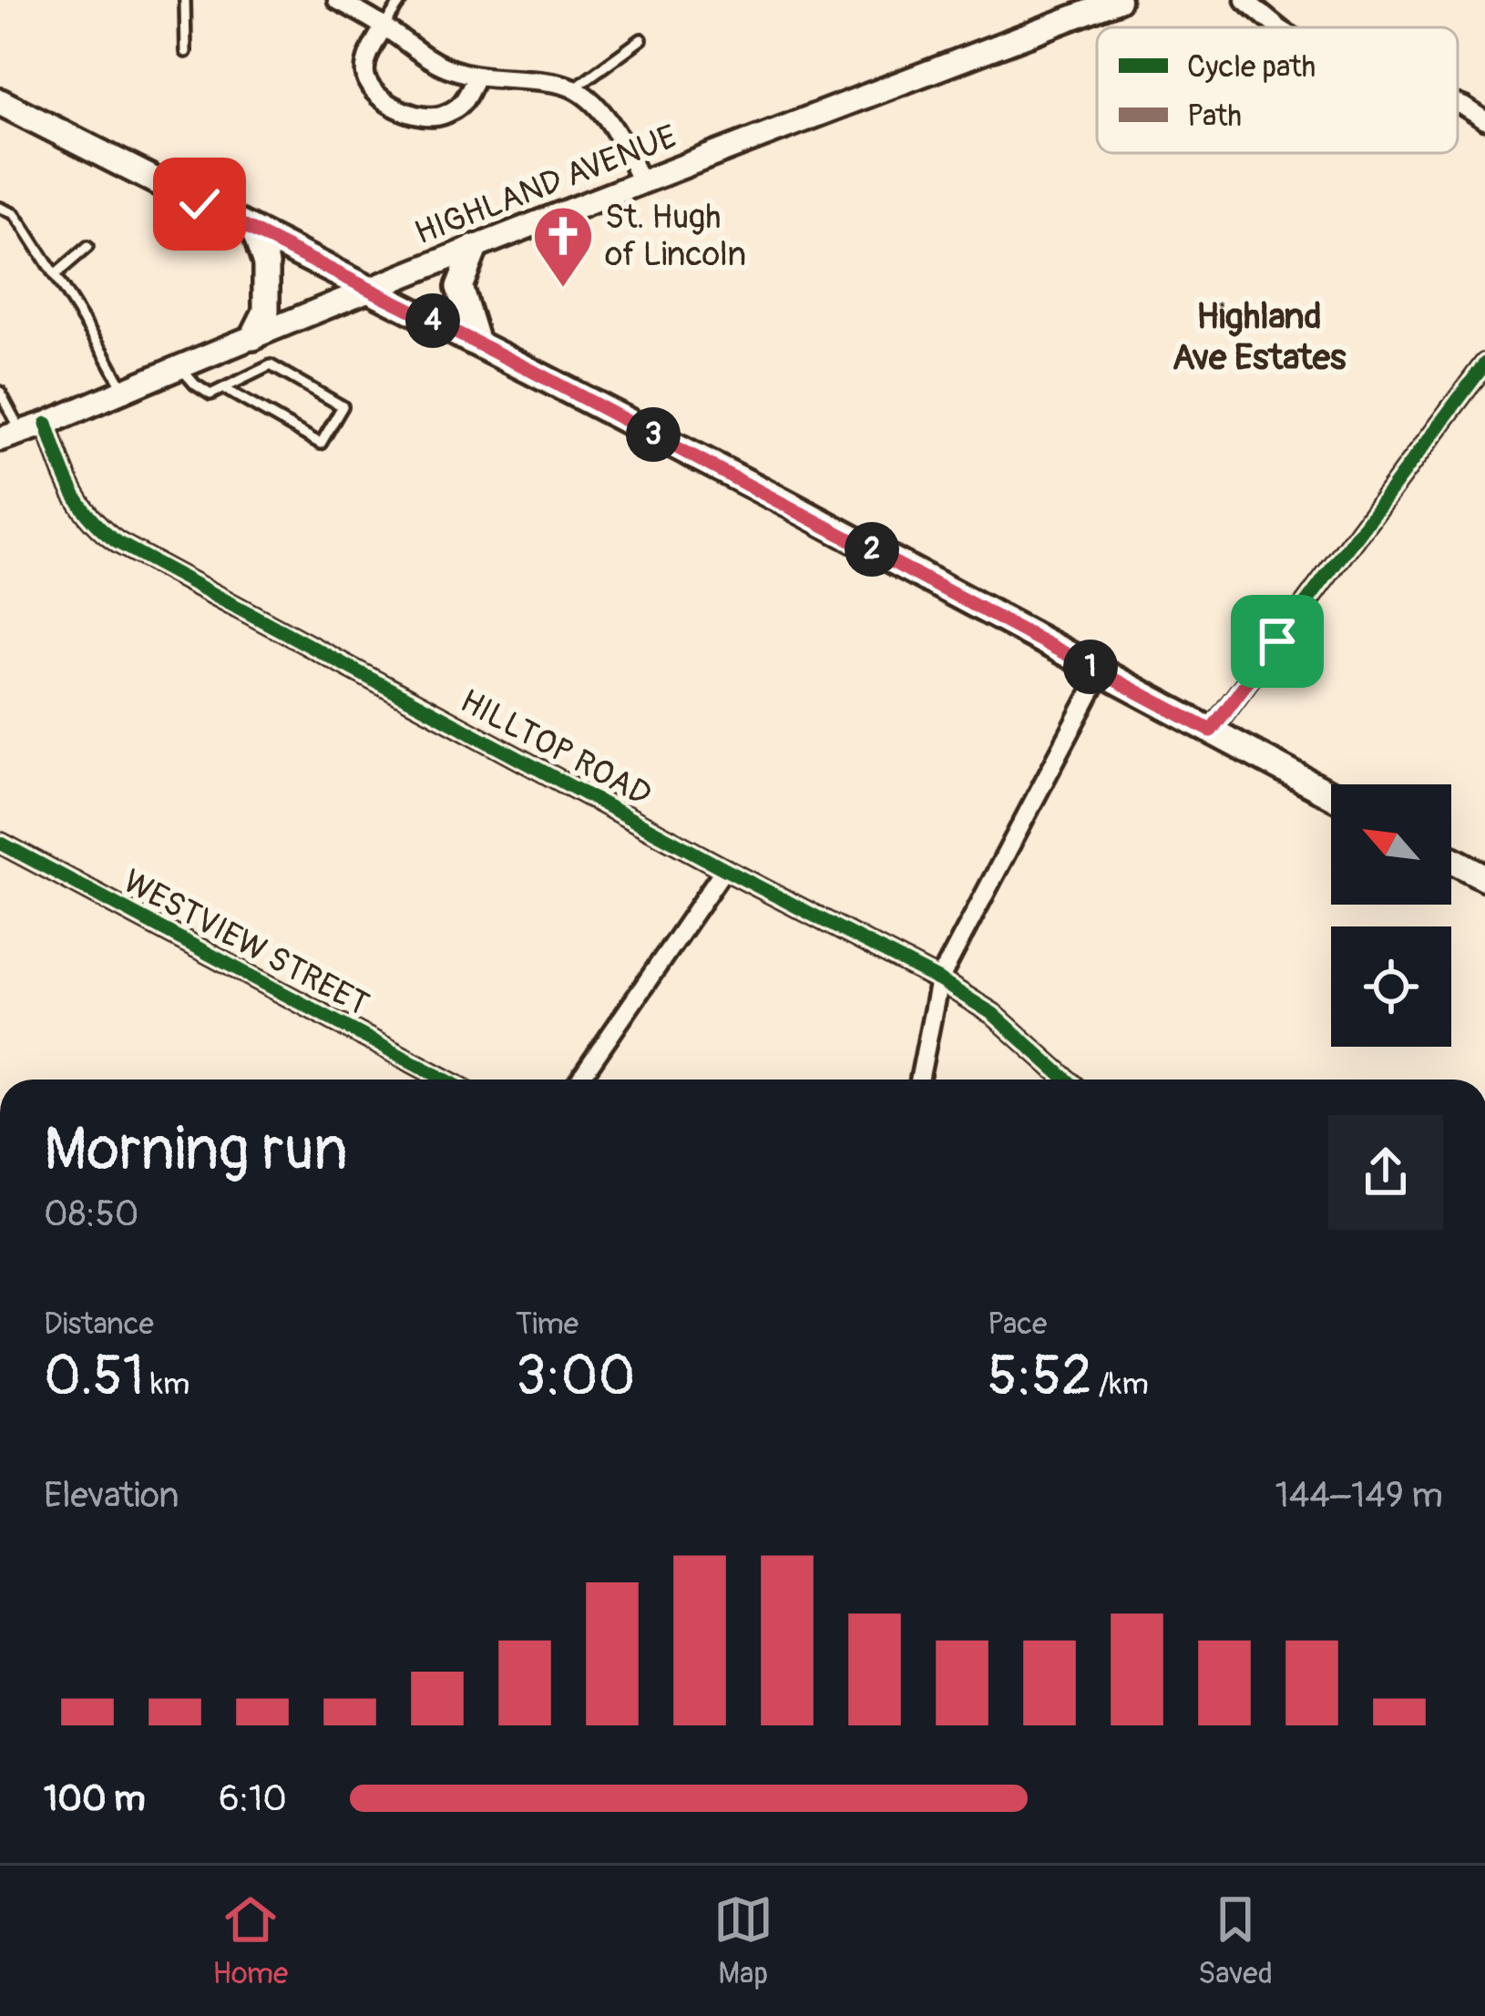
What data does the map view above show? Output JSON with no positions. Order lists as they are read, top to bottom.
{
  "streets": {
    "main road": ["HIGHLAND AVENUE"],
    "street": ["HILLTOP ROAD", "WESTVIEW STREET"]
  },
  "crossings": [
    ["HIGHLAND AVENUE", "HILLTOP ROAD"]
  ],
  "districts": ["Highland Ave Estates"],
  "places": {
    "church": ["St. Hugh of Lincoln"]
  },
  "legend": ["Cycle path", "Path"],
  "north": "top left",
  "page": {
    "pins": [
      "4",
      "3",
      "2",
      "1"
    ],
    "heading": ["Morning run", "08:50"],
    "stats": [
      ["Distance", "0.51 km"],
      ["Time", "3:00"],
      ["Pace", "5:52 /km"]
    ],
    "chart": ["Elevation", "144–149 m"],
    "list": [
      {
        "name": "100 m",
        "note": "6:10"
      }
    ],
    "tabs": ["Home", "Map", "Saved"]
  }
}
